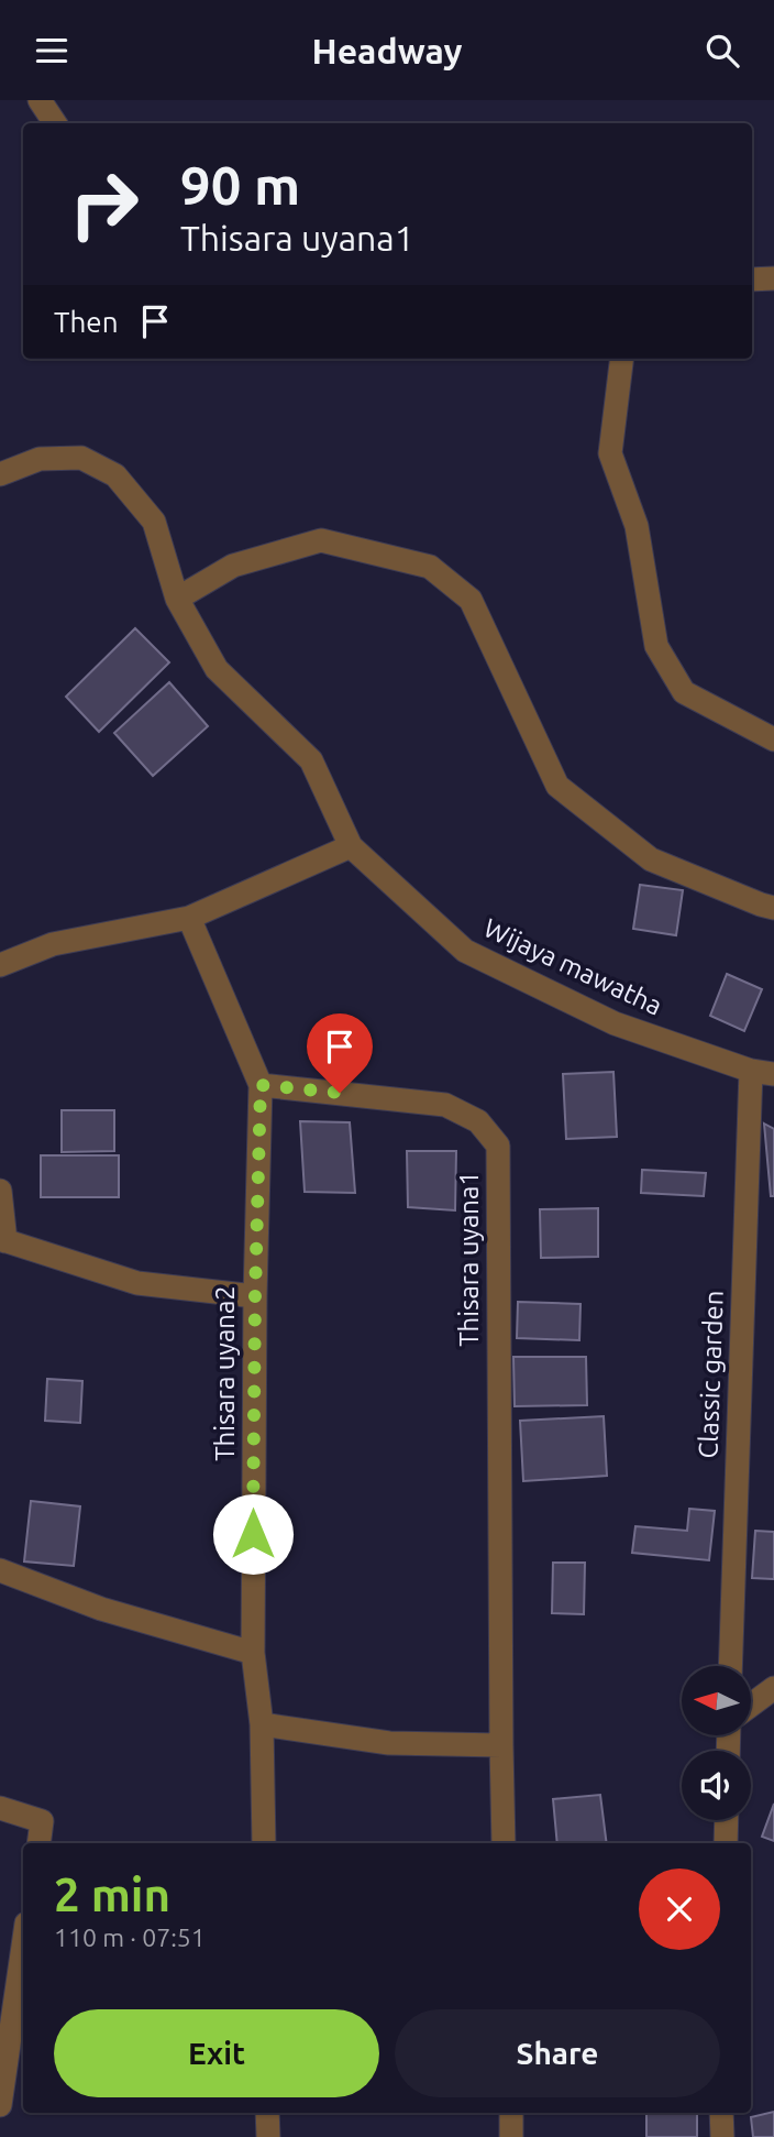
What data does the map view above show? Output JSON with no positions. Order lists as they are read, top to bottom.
{
  "streets": {
    "street": [
      "Wijaya mawatha",
      "Thisara uyana1",
      "Thisara uyana2",
      "Classic garden"
    ]
  },
  "crossings": [
    ["Wijaya mawatha", "Classic garden"],
    ["Thisara uyana1", "Thisara uyana2"]
  ],
  "north": "left",
  "page": {
    "header": "Headway",
    "turn": ["90 m", "Thisara uyana1"],
    "then": "Then",
    "heading": ["2 min", "110 m · 07:51"],
    "buttons": ["Exit", "Share"]
  }
}
